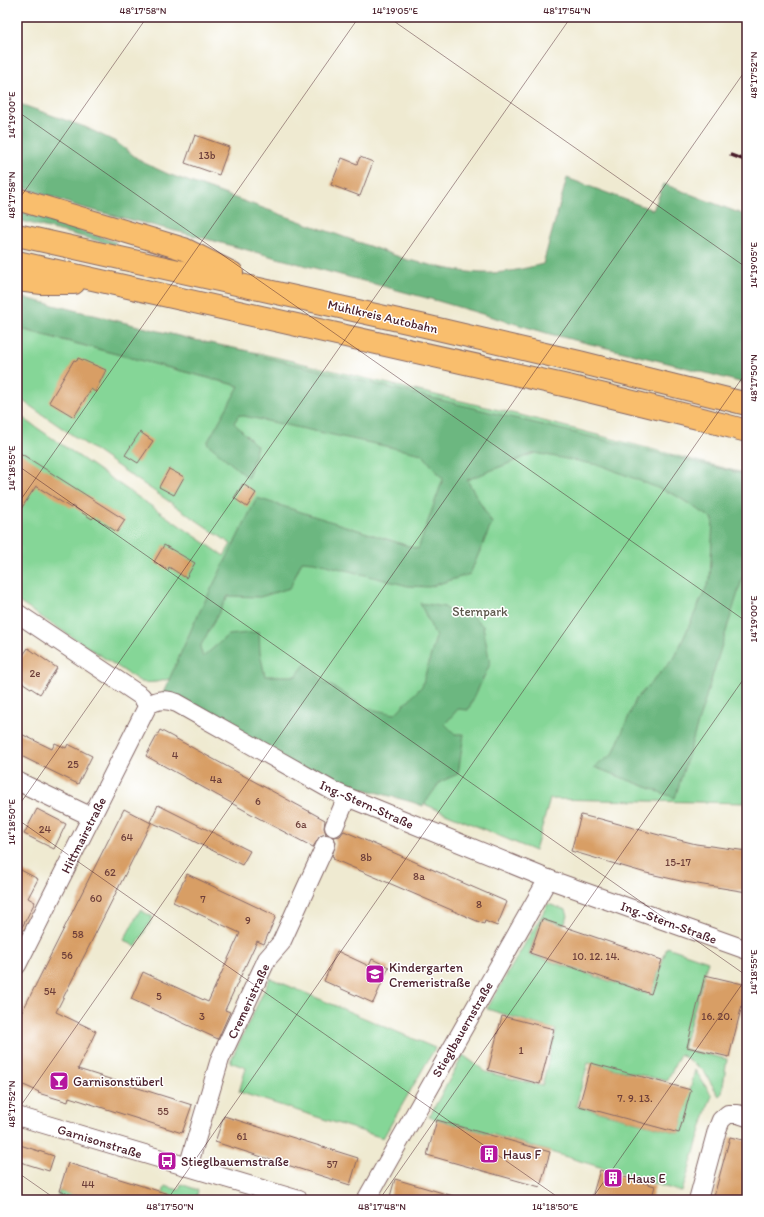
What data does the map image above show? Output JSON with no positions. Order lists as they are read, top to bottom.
{
  "streets": {
    "highway": ["Mühlkreis Autobahn"],
    "street": [
      "Ing.-Stern-Straße",
      "Hittmairstraße",
      "Cremeristraße",
      "Stieglbauernstraße",
      "Garnisonstraße"
    ]
  },
  "crossings": [
    ["Ing.-Stern-Straße", "Hittmairstraße"],
    ["Ing.-Stern-Straße", "Stieglbauernstraße"],
    ["Cremeristraße", "Garnisonstraße"]
  ],
  "parks": ["Sternpark"],
  "places": {
    "school or university": ["Kindergarten Cremeristraße"],
    "bar": ["Garnisonstüberl"],
    "building": ["Haus F", "Haus E"],
    "bus stop": ["Stieglbauernstraße"]
  },
  "house_numbers": [
    "13b",
    "2e",
    "4",
    "25",
    "4a",
    "6",
    "6a",
    "24",
    "64",
    "8b",
    "15-17",
    "62",
    "8a",
    "60",
    "7",
    "8",
    "9",
    "58",
    "56",
    "10. 12. 14.",
    "54",
    "5",
    "3",
    "16. 20.",
    "1",
    "7. 9. 13.",
    "55",
    "61",
    "57",
    "44"
  ],
  "coordinates": [
    "48°17'58\"N",
    "14°19'05\"E",
    "48°17'54\"N",
    "48°17'52\"N",
    "14°19'00\"E",
    "48°17'50\"N",
    "14°18'55\"E",
    "14°18'50\"E",
    "48°17'48\"N"
  ]
}
